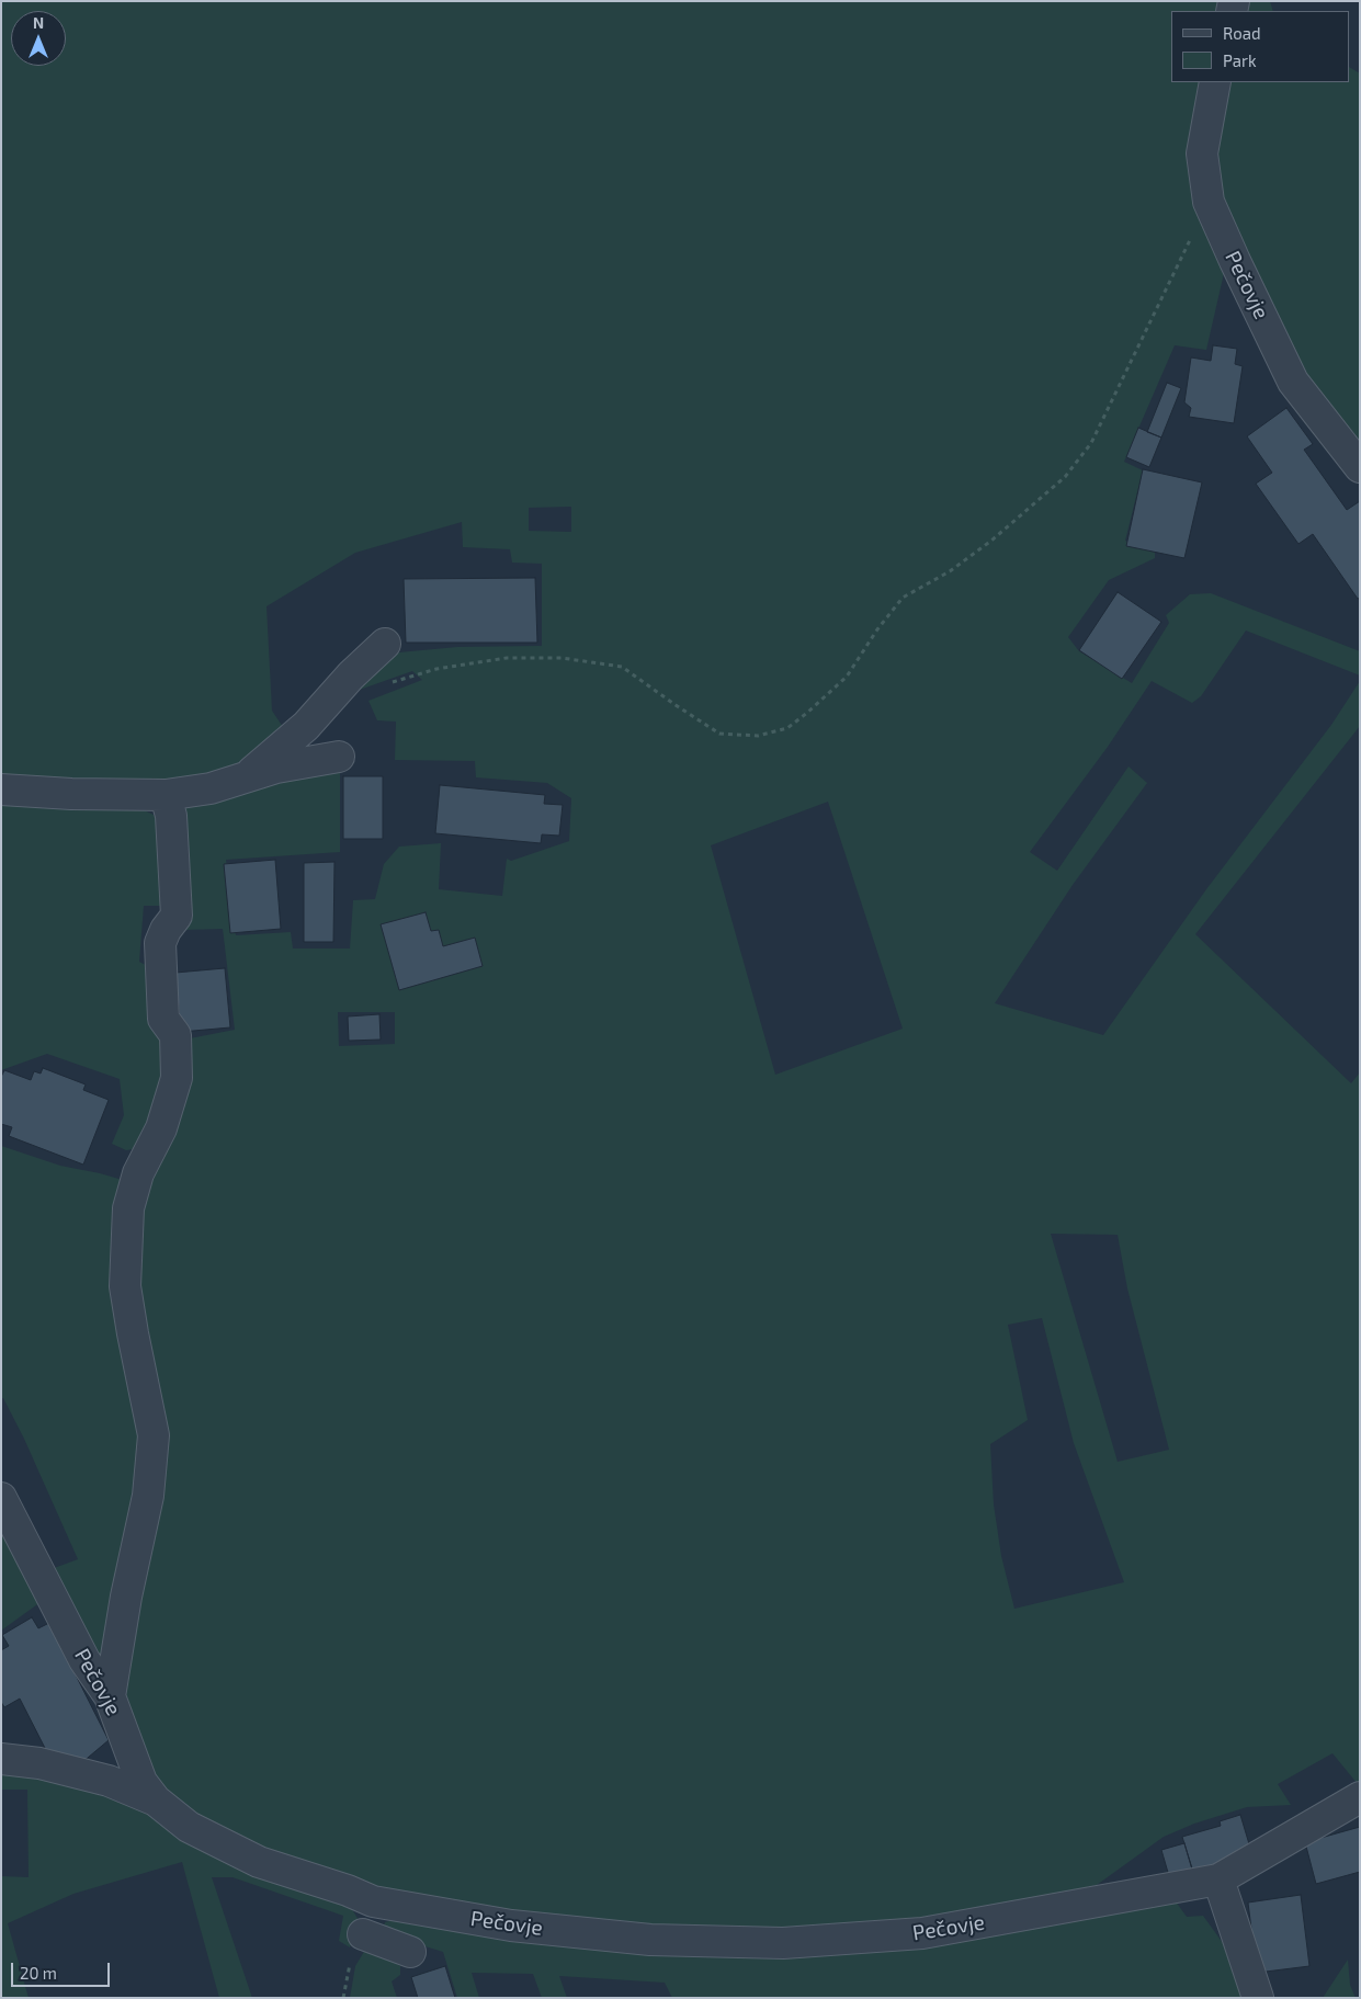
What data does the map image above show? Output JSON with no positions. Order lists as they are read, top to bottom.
{
  "streets": {
    "street": ["Pečovje"]
  },
  "legend": ["Road", "Park"],
  "scale_bar": "20 m",
  "north": "top"
}
